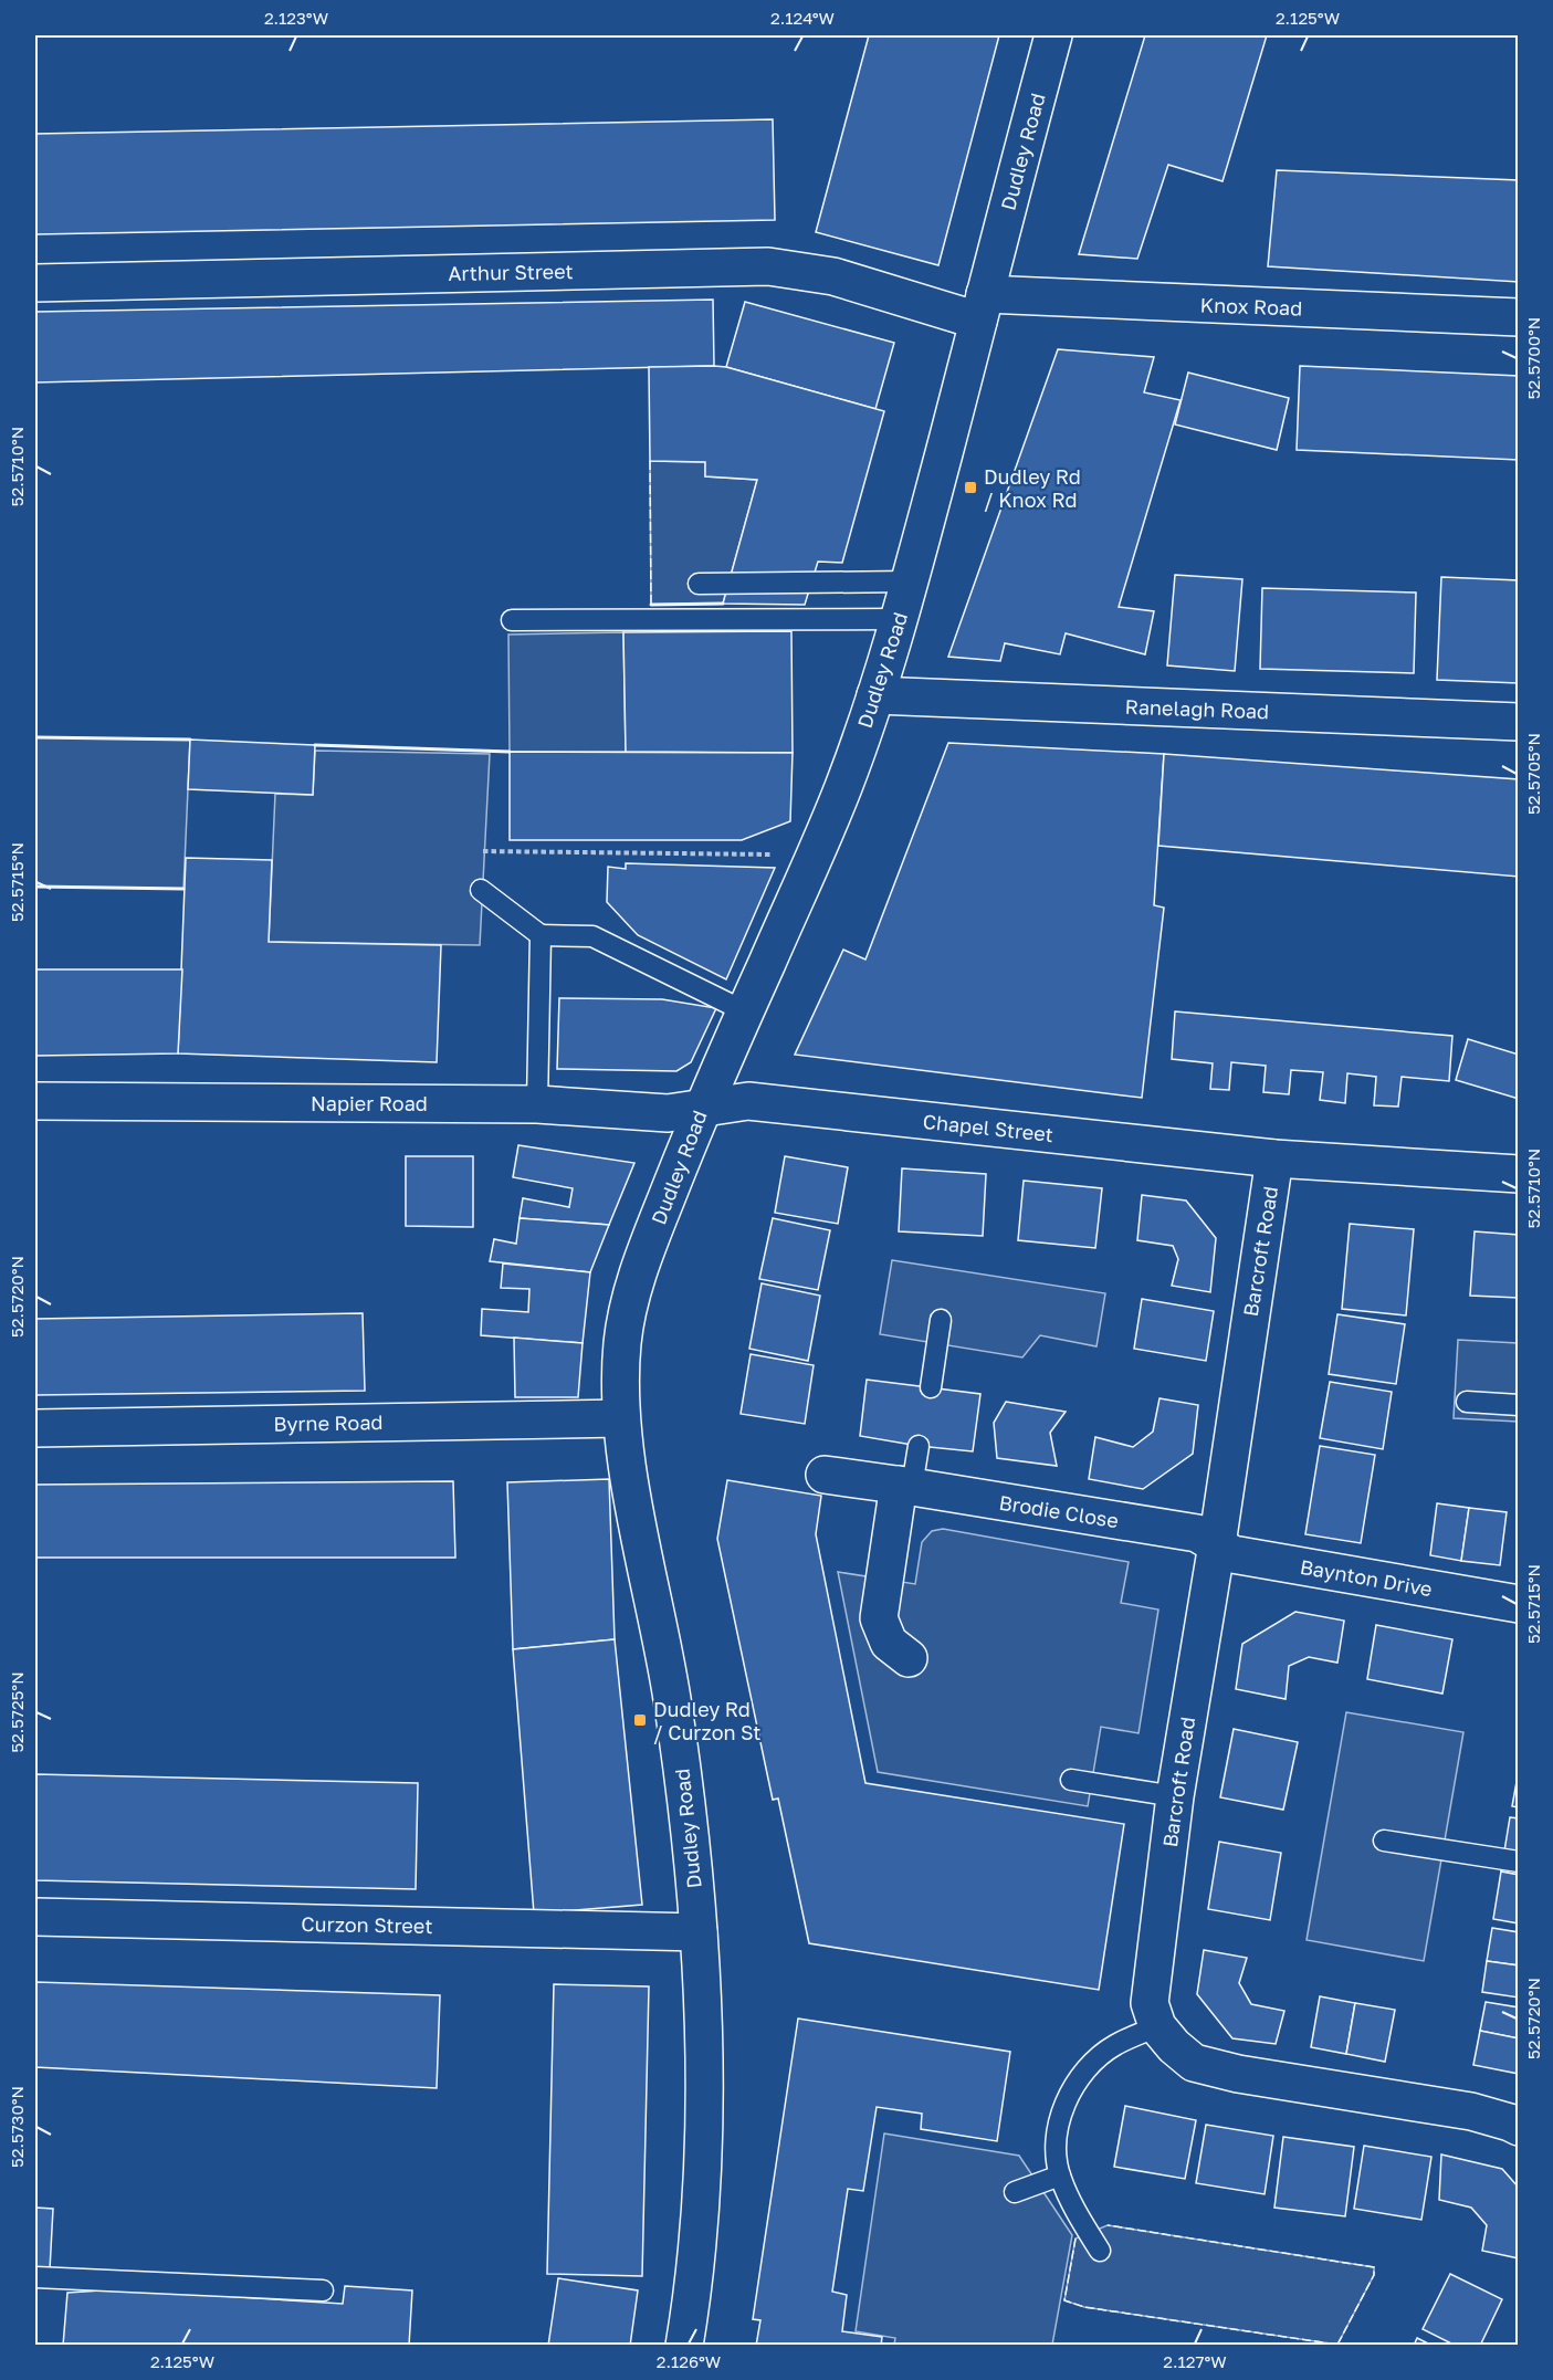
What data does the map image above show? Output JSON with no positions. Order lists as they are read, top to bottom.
{
  "streets": {
    "street": [
      "Dudley Road",
      "Arthur Street",
      "Knox Road",
      "Ranelagh Road",
      "Napier Road",
      "Chapel Street",
      "Barcroft Road",
      "Byrne Road",
      "Brodie Close",
      "Baynton Drive",
      "Curzon Street"
    ]
  },
  "crossings": [
    ["Dudley Road", "Arthur Street"],
    ["Dudley Road", "Knox Road"],
    ["Dudley Road", "Ranelagh Road"],
    ["Dudley Road", "Napier Road"],
    ["Dudley Road", "Chapel Street"],
    ["Dudley Road", "Byrne Road"],
    ["Dudley Road", "Curzon Street"],
    ["Arthur Street", "Knox Road"],
    ["Napier Road", "Chapel Street"],
    ["Chapel Street", "Barcroft Road"],
    ["Barcroft Road", "Brodie Close"],
    ["Barcroft Road", "Baynton Drive"],
    ["Brodie Close", "Baynton Drive"]
  ],
  "places": {
    "transit": ["Dudley Rd / Knox Rd", "Dudley Rd / Curzon St"]
  },
  "coordinates": [
    "2.123°W",
    "2.124°W",
    "2.125°W",
    "52.5700°N",
    "52.5710°N",
    "52.5705°N",
    "52.5715°N",
    "52.5720°N",
    "52.5725°N",
    "52.5730°N",
    "2.126°W",
    "2.127°W"
  ]
}
